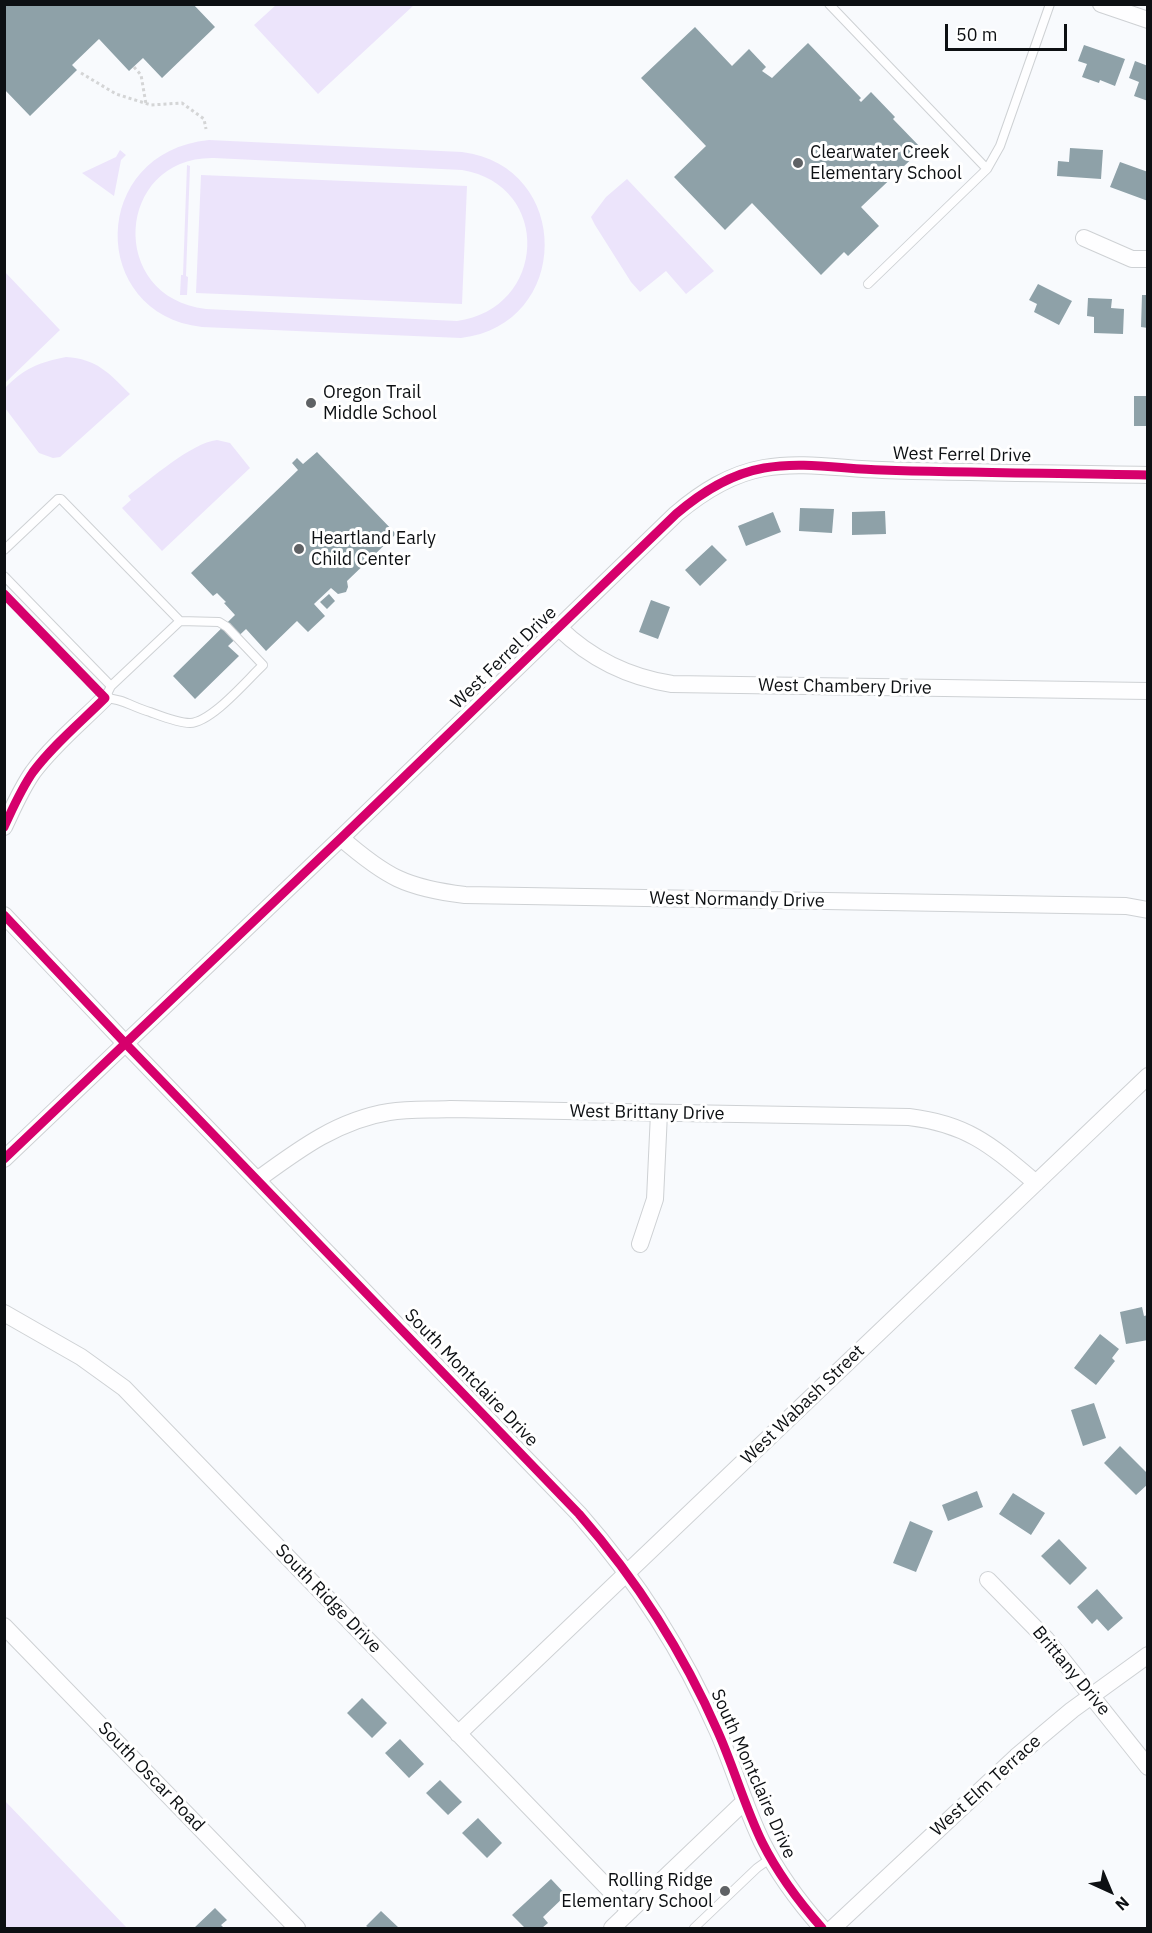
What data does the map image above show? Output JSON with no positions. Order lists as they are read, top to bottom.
{
  "streets": {
    "street": [
      "West Ferrel Drive",
      "West Chambery Drive",
      "West Normandy Drive",
      "West Brittany Drive",
      "South Montclaire Drive",
      "West Wabash Street",
      "South Ridge Drive",
      "Brittany Drive",
      "South Oscar Road",
      "West Elm Terrace"
    ]
  },
  "crossings": [
    ["West Ferrel Drive", "West Chambery Drive"],
    ["West Ferrel Drive", "West Normandy Drive"],
    ["West Ferrel Drive", "South Montclaire Drive"],
    ["West Brittany Drive", "South Montclaire Drive"],
    ["West Brittany Drive", "West Wabash Street"],
    ["South Montclaire Drive", "West Wabash Street"],
    ["West Wabash Street", "South Ridge Drive"],
    ["Brittany Drive", "West Elm Terrace"]
  ],
  "places": [
    "Clearwater Creek Elementary School",
    "Oregon Trail Middle School",
    "Heartland Early Child Center",
    "Rolling Ridge Elementary School"
  ],
  "scale_bar": "50 m",
  "north": "bottom right"
}
